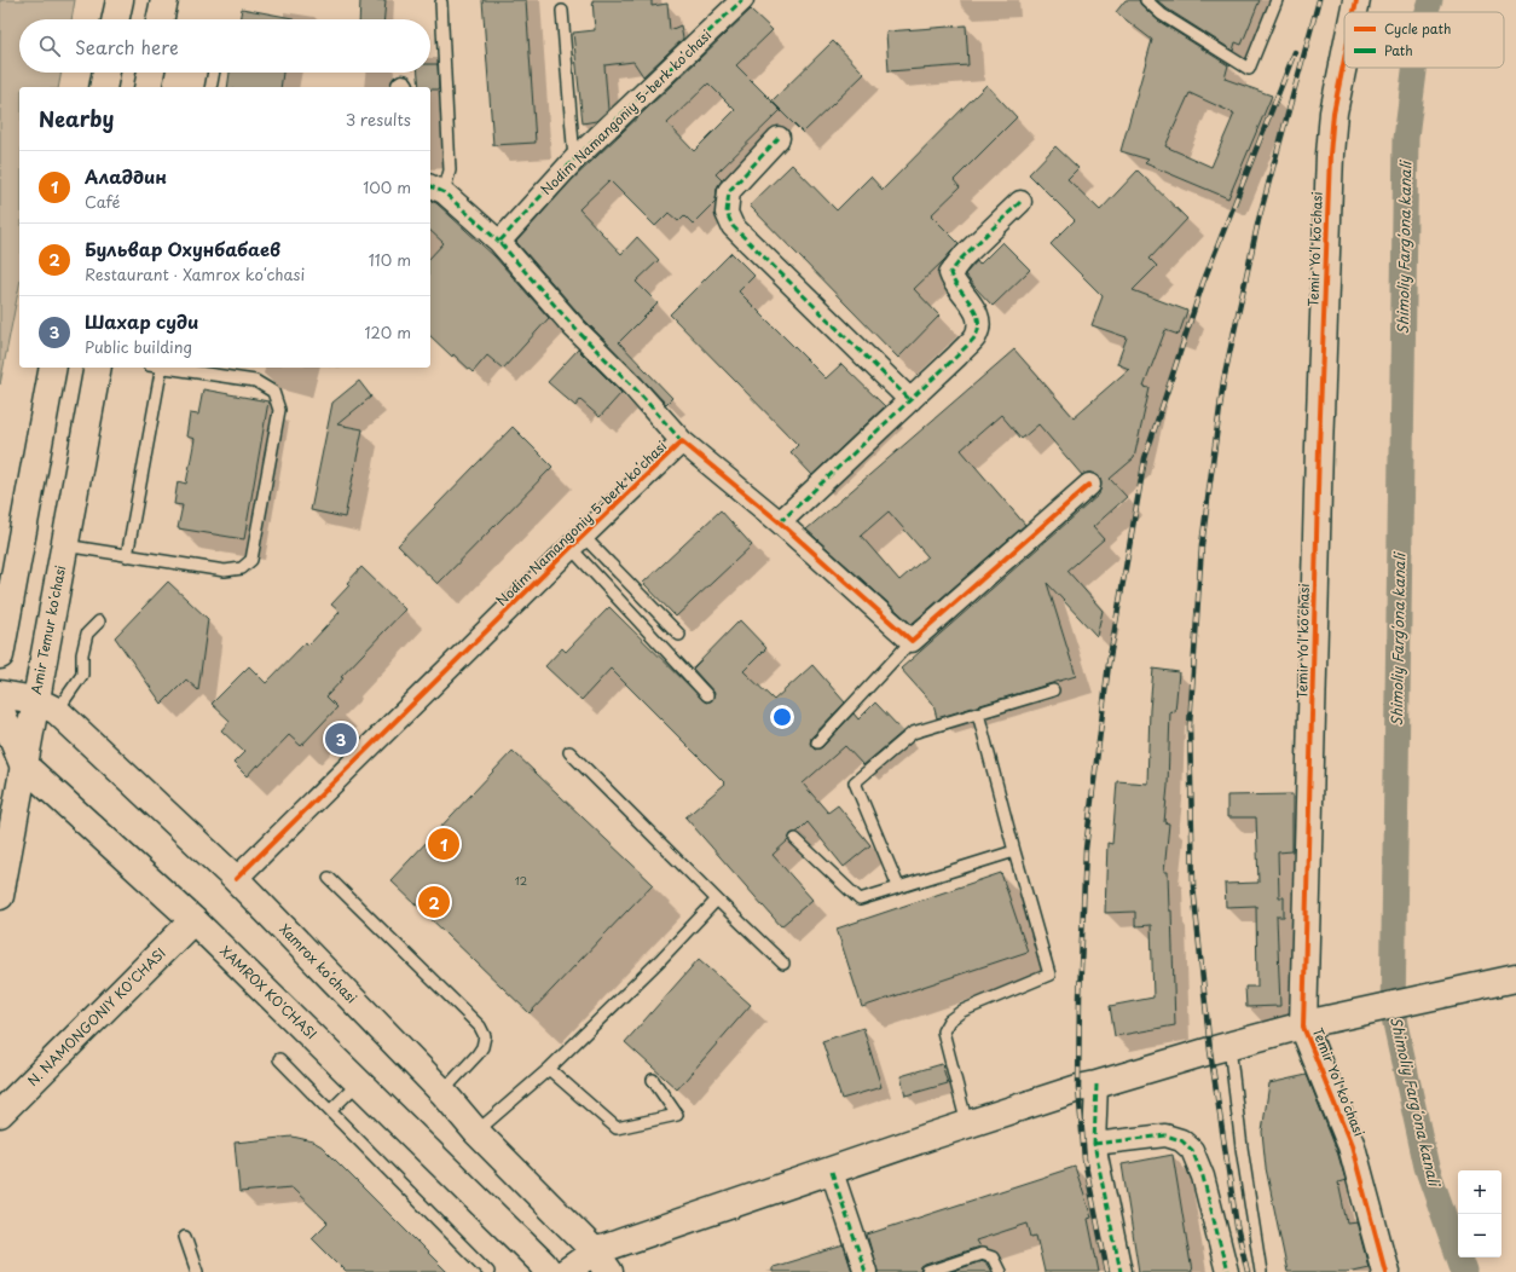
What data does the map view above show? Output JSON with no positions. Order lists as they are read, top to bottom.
{
  "streets": {
    "main road": [
      "Temir Yoʻl koʻchasi",
      "Amir Temur koʻchasi",
      "Xamrox koʻchasi",
      "XAMROX KO'CHASI",
      "N. NAMONGONIY KO'CHASI"
    ],
    "street": ["Nodim Namangoniy 5-berk koʻchasi"]
  },
  "crossings": [
    ["Nodim Namangoniy 5-berk koʻchasi", "Xamrox koʻchasi"],
    ["Amir Temur koʻchasi", "Xamrox koʻchasi"],
    ["Amir Temur koʻchasi", "XAMROX KO'CHASI"],
    ["XAMROX KO'CHASI", "N. NAMONGONIY KO'CHASI"]
  ],
  "water": ["Shimoliy Fargʻona kanali"],
  "house_numbers": ["12"],
  "legend": ["Cycle path", "Path"],
  "page": {
    "search": "Search here",
    "heading": ["Nearby", "3 results"],
    "list": [
      {
        "mark": "1",
        "name": "Аладдин",
        "note": "Café",
        "value": "100 m"
      },
      {
        "mark": "2",
        "name": "Бульвар Охунбабаев",
        "note": "Restaurant · Xamrox koʻchasi",
        "value": "110 m"
      },
      {
        "mark": "3",
        "name": "Шахар суди",
        "note": "Public building",
        "value": "120 m"
      }
    ],
    "pins": ["3", "1", "2"],
    "map_buttons": ["+", "−"]
  }
}
